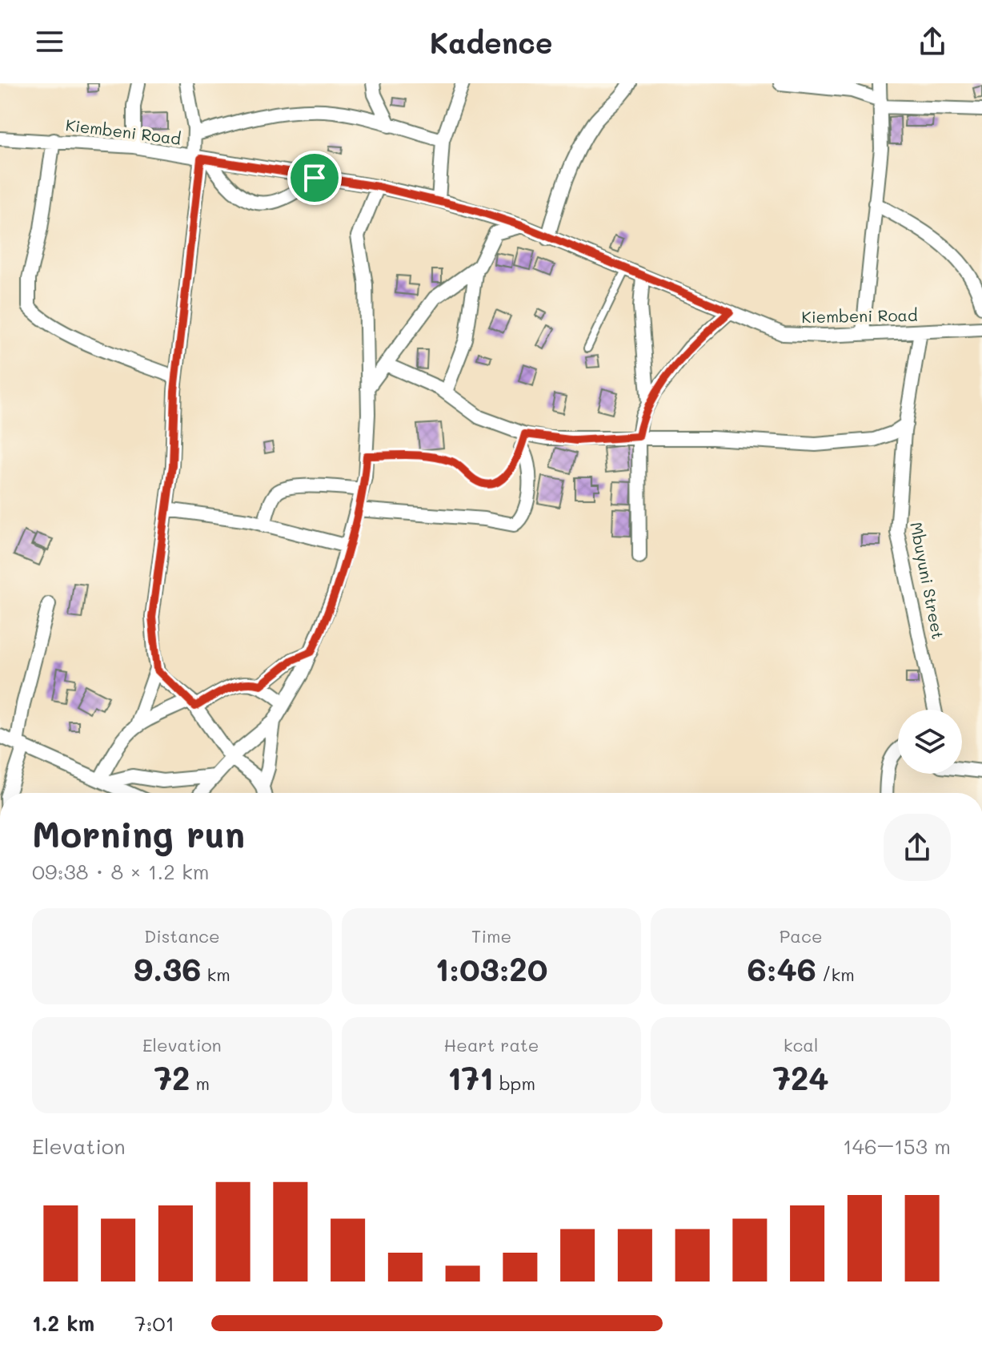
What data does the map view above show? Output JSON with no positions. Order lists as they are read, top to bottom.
{
  "streets": {
    "street": ["Kiembeni Road", "Mbuyuni Street"]
  },
  "crossings": [
    ["Kiembeni Road", "Mbuyuni Street"]
  ],
  "page": {
    "header": "Kadence",
    "heading": ["Morning run", "09:38 · 8 × 1.2 km"],
    "stats": [
      ["Distance", "9.36 km"],
      ["Time", "1:03:20"],
      ["Pace", "6:46 /km"],
      ["Elevation", "72 m"],
      ["Heart rate", "171 bpm"],
      ["kcal", "724"]
    ],
    "chart": ["Elevation", "146–153 m"],
    "list": [
      {
        "name": "1.2 km",
        "note": "7:01"
      }
    ]
  }
}
